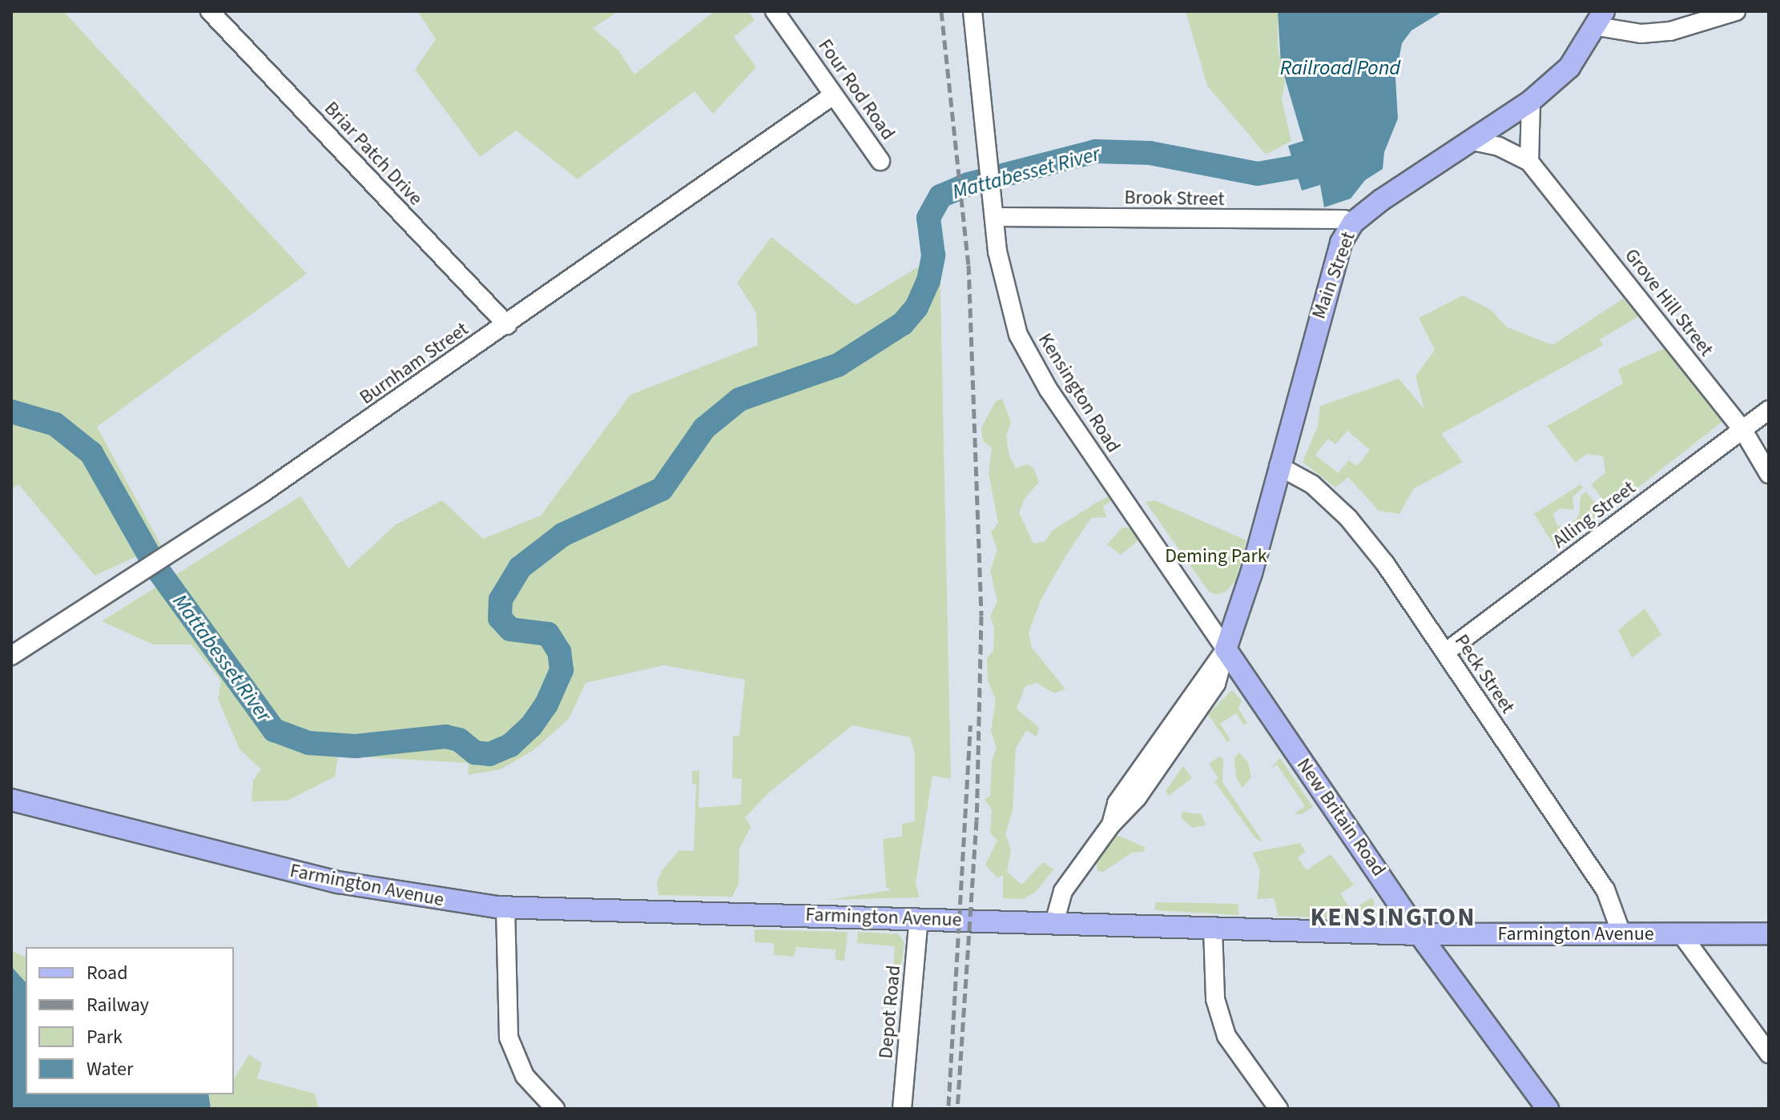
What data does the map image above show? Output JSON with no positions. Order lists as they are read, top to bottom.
{
  "streets": {
    "main road": ["Main Street", "New Britain Road", "Farmington Avenue"],
    "street": [
      "Four Rod Road",
      "Briar Patch Drive",
      "Brook Street",
      "Grove Hill Street",
      "Burnham Street",
      "Kensington Road",
      "Alling Street",
      "Peck Street",
      "Depot Road"
    ]
  },
  "crossings": [
    ["Four Rod Road", "Burnham Street"],
    ["Briar Patch Drive", "Burnham Street"],
    ["Brook Street", "Main Street"],
    ["Brook Street", "Kensington Road"],
    ["Main Street", "Grove Hill Street"],
    ["Main Street", "Kensington Road"],
    ["Main Street", "Peck Street"],
    ["Main Street", "New Britain Road"],
    ["Main Street", "Farmington Avenue"],
    ["Grove Hill Street", "Alling Street"],
    ["Kensington Road", "New Britain Road"],
    ["Alling Street", "Peck Street"],
    ["Peck Street", "Farmington Avenue"],
    ["New Britain Road", "Farmington Avenue"],
    ["Farmington Avenue", "Depot Road"]
  ],
  "districts": ["KENSINGTON"],
  "water": ["Railroad Pond", "Mattabesset River"],
  "parks": ["Deming Park"],
  "legend": [
    "Road",
    "Railway",
    "Park",
    "Water"
  ]
}
